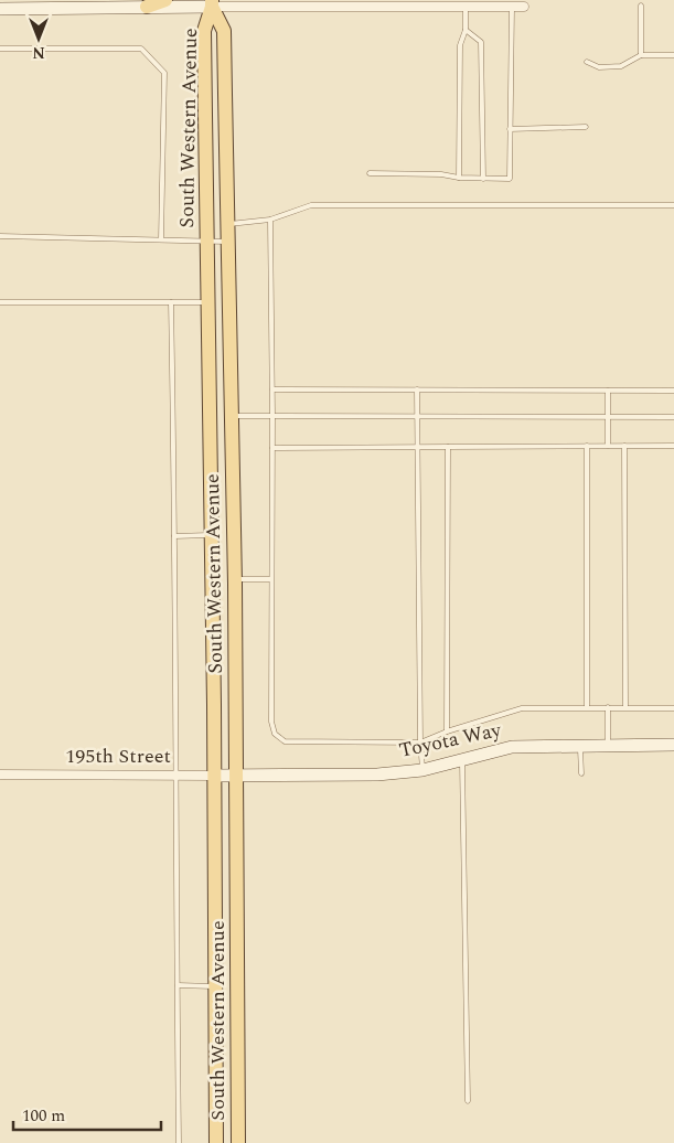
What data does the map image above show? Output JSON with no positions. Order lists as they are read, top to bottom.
{
  "streets": {
    "main road": ["South Western Avenue"],
    "street": ["Toyota Way", "195th Street"]
  },
  "crossings": [
    ["South Western Avenue", "Toyota Way"],
    ["South Western Avenue", "195th Street"],
    ["Toyota Way", "195th Street"]
  ],
  "scale_bar": "100 m",
  "north": "bottom"
}
